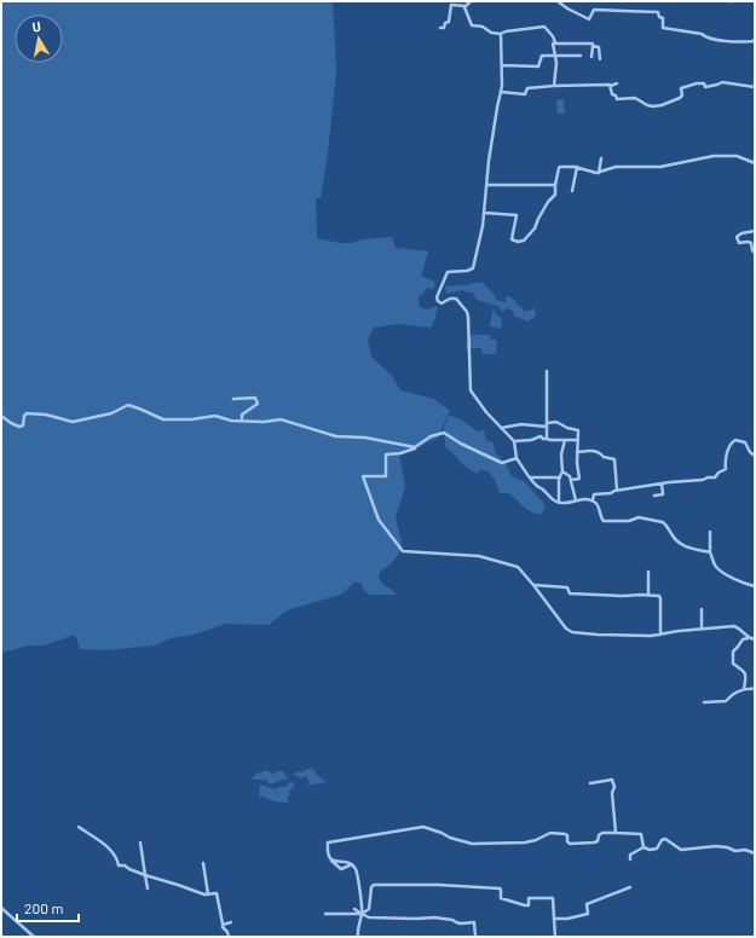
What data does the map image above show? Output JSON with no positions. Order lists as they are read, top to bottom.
{
  "scale_bar": "200 m",
  "north": "top"
}
